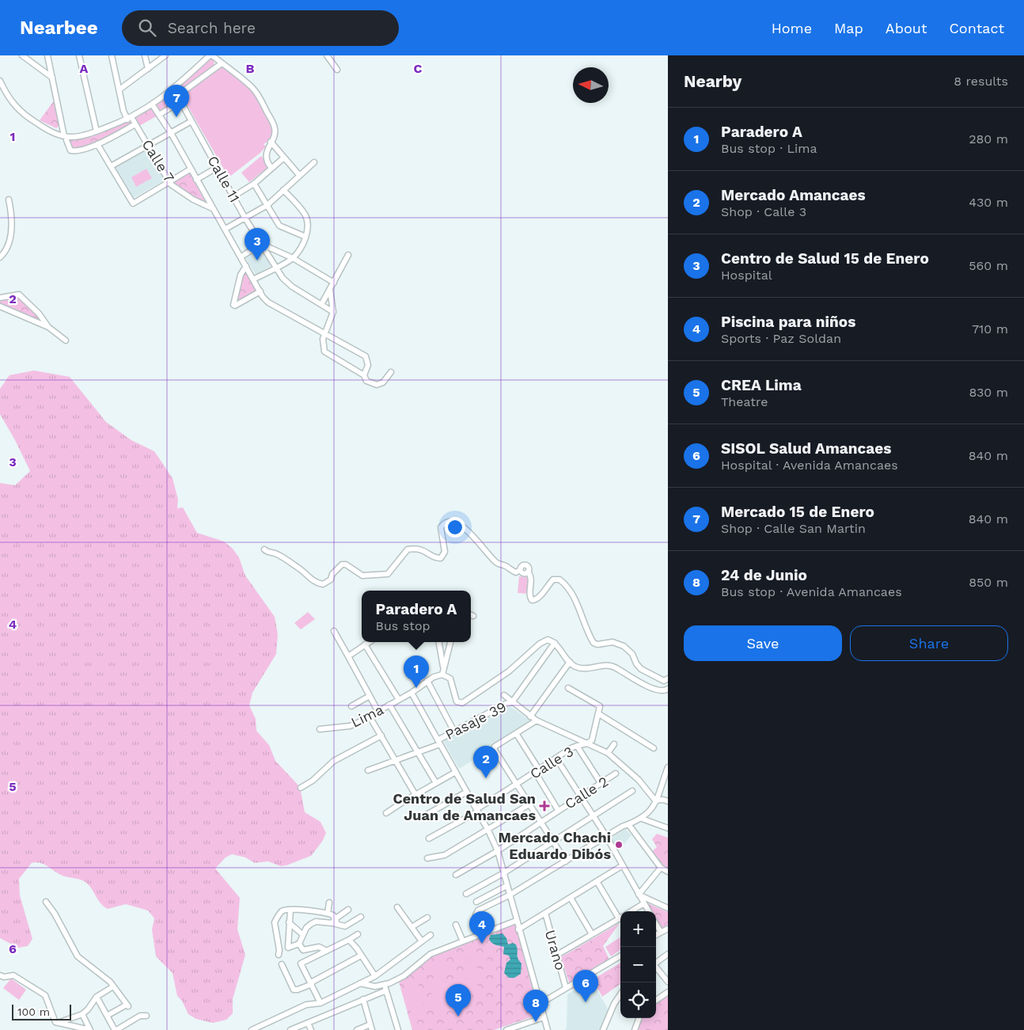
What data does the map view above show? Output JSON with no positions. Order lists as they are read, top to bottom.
{
  "streets": {
    "street": [
      "Calle 7",
      "Calle 11",
      "Lima",
      "Pasaje 39",
      "Calle 3",
      "Calle 2",
      "Urano"
    ]
  },
  "places": {
    "health": ["Centro de Salud San Juan de Amancaes"],
    "other": ["Mercado Chachi Eduardo Dibós"]
  },
  "scale_bar": "100 m",
  "north": "left",
  "page": {
    "header": "Nearbee",
    "search": "Search here",
    "nav": [
      "Home",
      "Map",
      "About",
      "Contact"
    ],
    "heading": ["Nearby", "8 results"],
    "pins": [
      "7",
      "3",
      "1",
      "2",
      "4",
      "6",
      "5",
      "8"
    ],
    "list": [
      {
        "mark": "1",
        "name": "Paradero A",
        "note": "Bus stop · Lima",
        "value": "280 m"
      },
      {
        "mark": "2",
        "name": "Mercado Amancaes",
        "note": "Shop · Calle 3",
        "value": "430 m"
      },
      {
        "mark": "3",
        "name": "Centro de Salud 15 de Enero",
        "note": "Hospital",
        "value": "560 m"
      },
      {
        "mark": "4",
        "name": "Piscina para niños",
        "note": "Sports · Paz Soldan",
        "value": "710 m"
      },
      {
        "mark": "5",
        "name": "CREA Lima",
        "note": "Theatre",
        "value": "830 m"
      },
      {
        "mark": "6",
        "name": "SISOL Salud Amancaes",
        "note": "Hospital · Avenida Amancaes",
        "value": "840 m"
      },
      {
        "mark": "7",
        "name": "Mercado 15 de Enero",
        "note": "Shop · Calle San Martin",
        "value": "840 m"
      },
      {
        "mark": "8",
        "name": "24 de Junio",
        "note": "Bus stop · Avenida Amancaes",
        "value": "850 m"
      }
    ],
    "popup": ["Paradero A", "Bus stop"],
    "buttons": ["Save", "Share"],
    "map_buttons": ["+", "−"],
    "scale": "100 m"
  },
  "grid": {
    "columns": ["A", "B", "C"],
    "rows": [
      "1",
      "2",
      "3",
      "4",
      "5",
      "6"
    ]
  }
}
